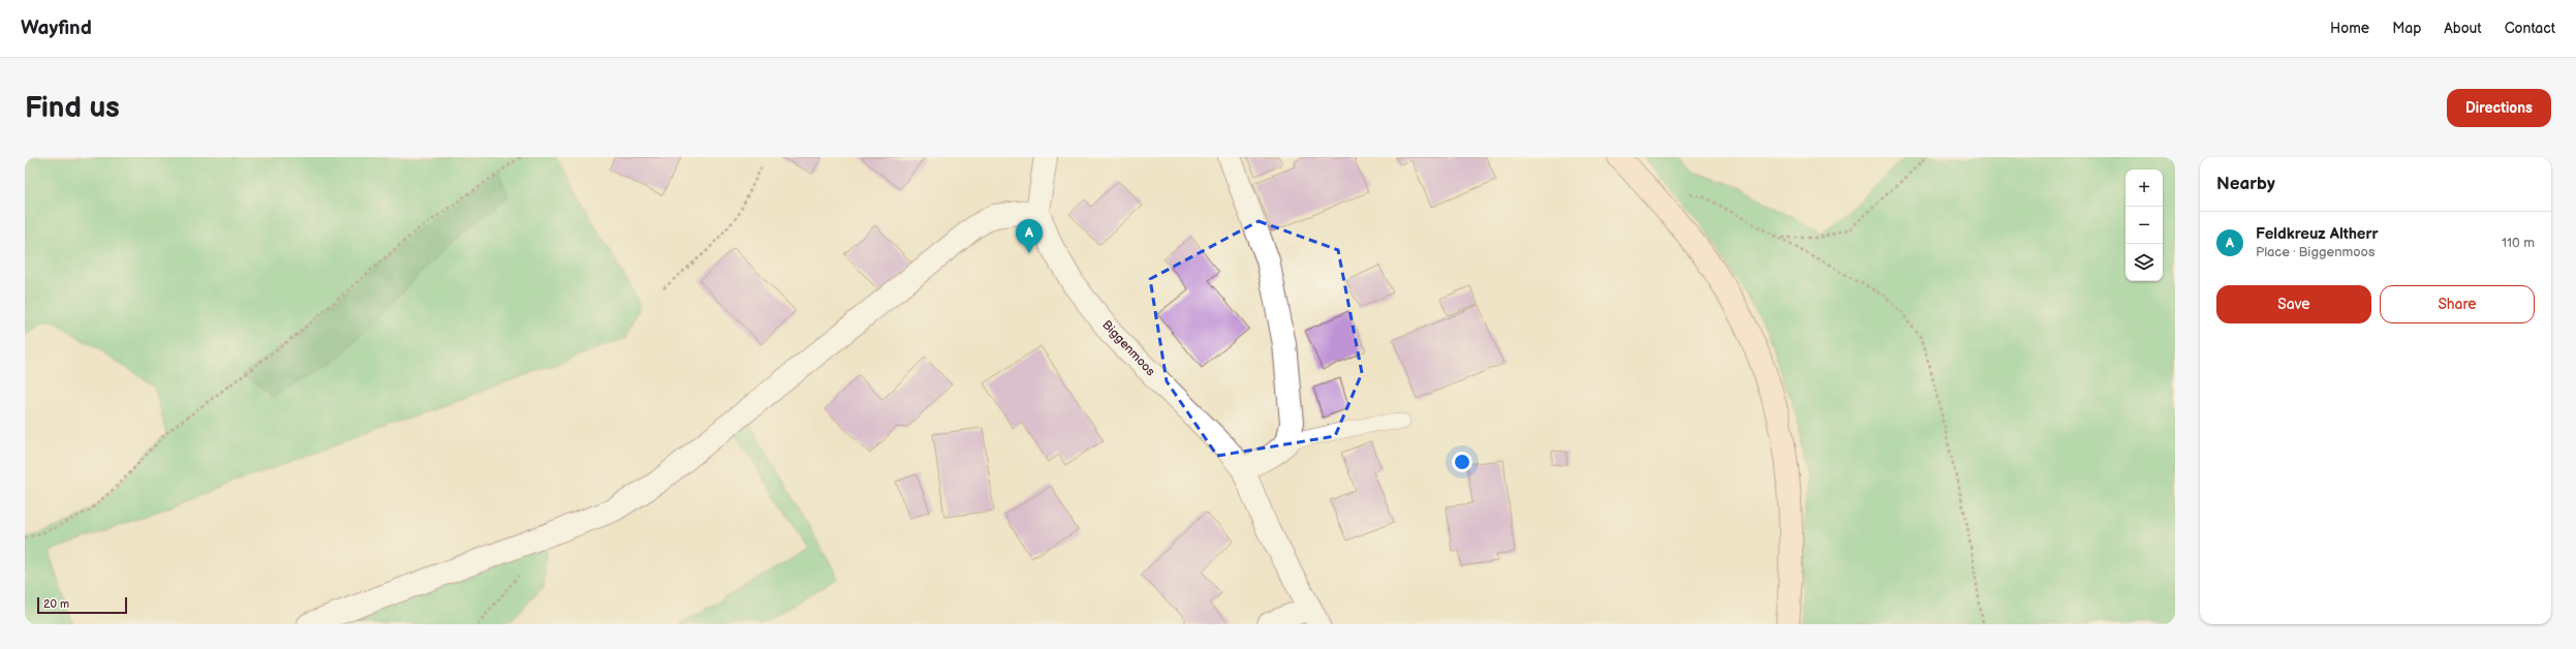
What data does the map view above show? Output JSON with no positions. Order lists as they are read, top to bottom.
{
  "streets": {
    "street": ["Biggenmoos"]
  },
  "scale_bar": "20 m",
  "page": {
    "header": "Wayfind",
    "nav": [
      "Home",
      "Map",
      "About",
      "Contact"
    ],
    "buttons": [
      "Directions",
      ["Save", "Share"]
    ],
    "title": "Find us",
    "heading": "Nearby",
    "map_buttons": ["+", "−"],
    "list": [
      {
        "mark": "A",
        "name": "Feldkreuz Altherr",
        "note": "Place · Biggenmoos",
        "value": "110 m"
      }
    ],
    "pins": "A",
    "scale": "20 m"
  }
}
